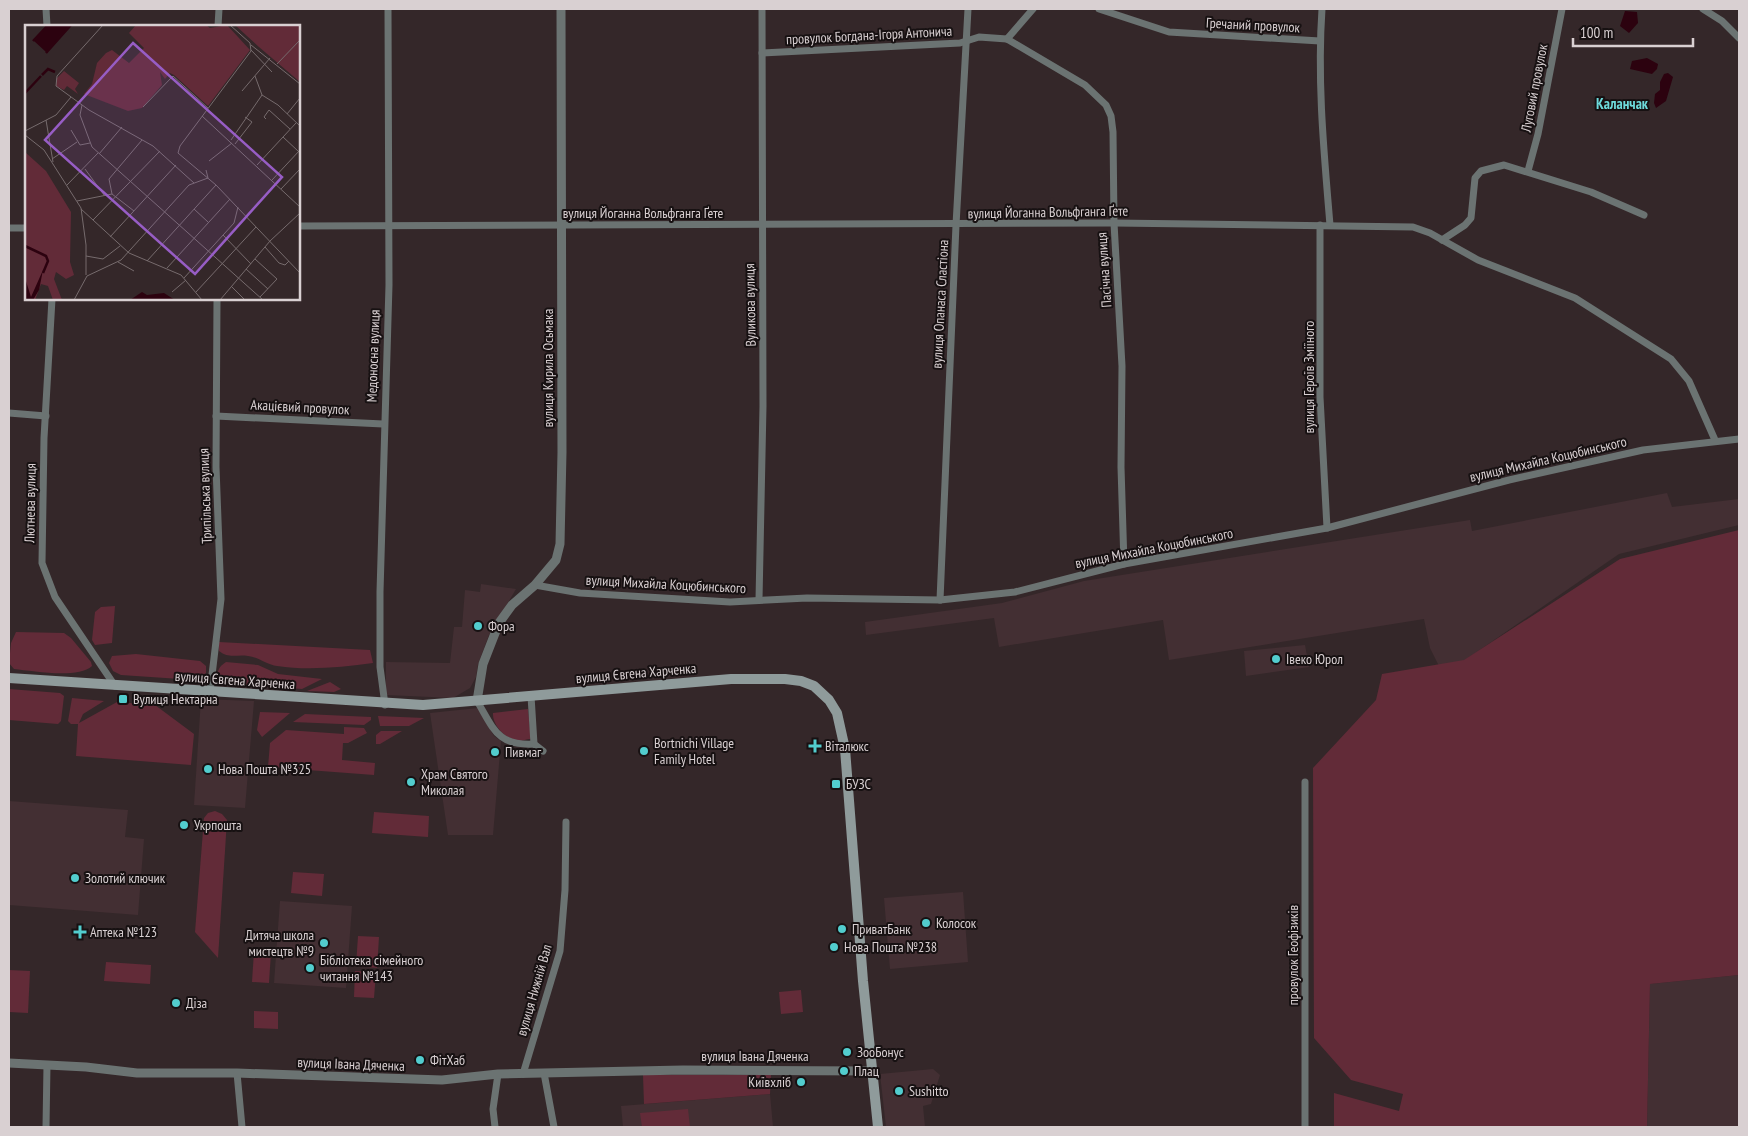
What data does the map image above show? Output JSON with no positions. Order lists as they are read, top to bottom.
{
  "streets": {
    "main road": ["вулиця Євгена Харченка"],
    "street": [
      "Гречаний провулок",
      "провулок Богдана-Ігоря Антонича",
      "Луговий провулок",
      "вулиця Йоганна Вольфганга Ґете",
      "Пасічна вулиця",
      "вулиця Опанаса Сластіона",
      "Вуликова вулиця",
      "Медоносна вулиця",
      "вулиця Кирила Осьмака",
      "вулиця Героїв Зміїного",
      "Акацієвий провулок",
      "вулиця Михайла Коцюбинського",
      "Трипільська вулиця",
      "Лютнева вулиця",
      "провулок Геофізиків",
      "вулиця Нижній Вал",
      "вулиця Івана Дяченка"
    ]
  },
  "crossings": [
    ["провулок Богдана-Ігоря Антонича", "Пасічна вулиця"],
    ["провулок Богдана-Ігоря Антонича", "вулиця Опанаса Сластіона"],
    ["провулок Богдана-Ігоря Антонича", "Вуликова вулиця"],
    ["вулиця Йоганна Вольфганга Ґете", "Пасічна вулиця"],
    ["вулиця Йоганна Вольфганга Ґете", "вулиця Опанаса Сластіона"],
    ["вулиця Йоганна Вольфганга Ґете", "Вуликова вулиця"],
    ["вулиця Йоганна Вольфганга Ґете", "Медоносна вулиця"],
    ["вулиця Йоганна Вольфганга Ґете", "вулиця Кирила Осьмака"],
    ["вулиця Йоганна Вольфганга Ґете", "вулиця Героїв Зміїного"],
    ["вулиця Йоганна Вольфганга Ґете", "вулиця Михайла Коцюбинського"],
    ["Пасічна вулиця", "вулиця Михайла Коцюбинського"],
    ["вулиця Опанаса Сластіона", "вулиця Михайла Коцюбинського"],
    ["Вуликова вулиця", "вулиця Михайла Коцюбинського"],
    ["Медоносна вулиця", "Акацієвий провулок"],
    ["Медоносна вулиця", "вулиця Євгена Харченка"],
    ["вулиця Кирила Осьмака", "вулиця Михайла Коцюбинського"],
    ["вулиця Кирила Осьмака", "вулиця Євгена Харченка"],
    ["вулиця Героїв Зміїного", "вулиця Михайла Коцюбинського"],
    ["Акацієвий провулок", "Трипільська вулиця"],
    ["Трипільська вулиця", "вулиця Євгена Харченка"],
    ["Лютнева вулиця", "вулиця Євгена Харченка"],
    ["вулиця Євгена Харченка", "вулиця Івана Дяченка"],
    ["вулиця Нижній Вал", "вулиця Івана Дяченка"]
  ],
  "districts": ["Каланчак"],
  "places": {
    "other": [
      "Фора",
      "Івеко Юрол",
      "Bortnichi Village Family Hotel",
      "Пивмаг",
      "Нова Пошта №325",
      "Храм Святого Миколая",
      "Укрпошта",
      "Золотий ключик",
      "Колосок",
      "ПриватБанк",
      "Дитяча школа мистецтв №9",
      "Нова Пошта №238",
      "Бібліотека сімейного читання №143",
      "Діза",
      "ЗооБонус",
      "ФітХаб",
      "Плац",
      "Київхліб",
      "Sushitto"
    ],
    "transit": ["Вулиця Нектарна", "БУЗС"],
    "health": ["Віталюкс", "Аптека №123"]
  },
  "scale_bar": "100 m"
}
